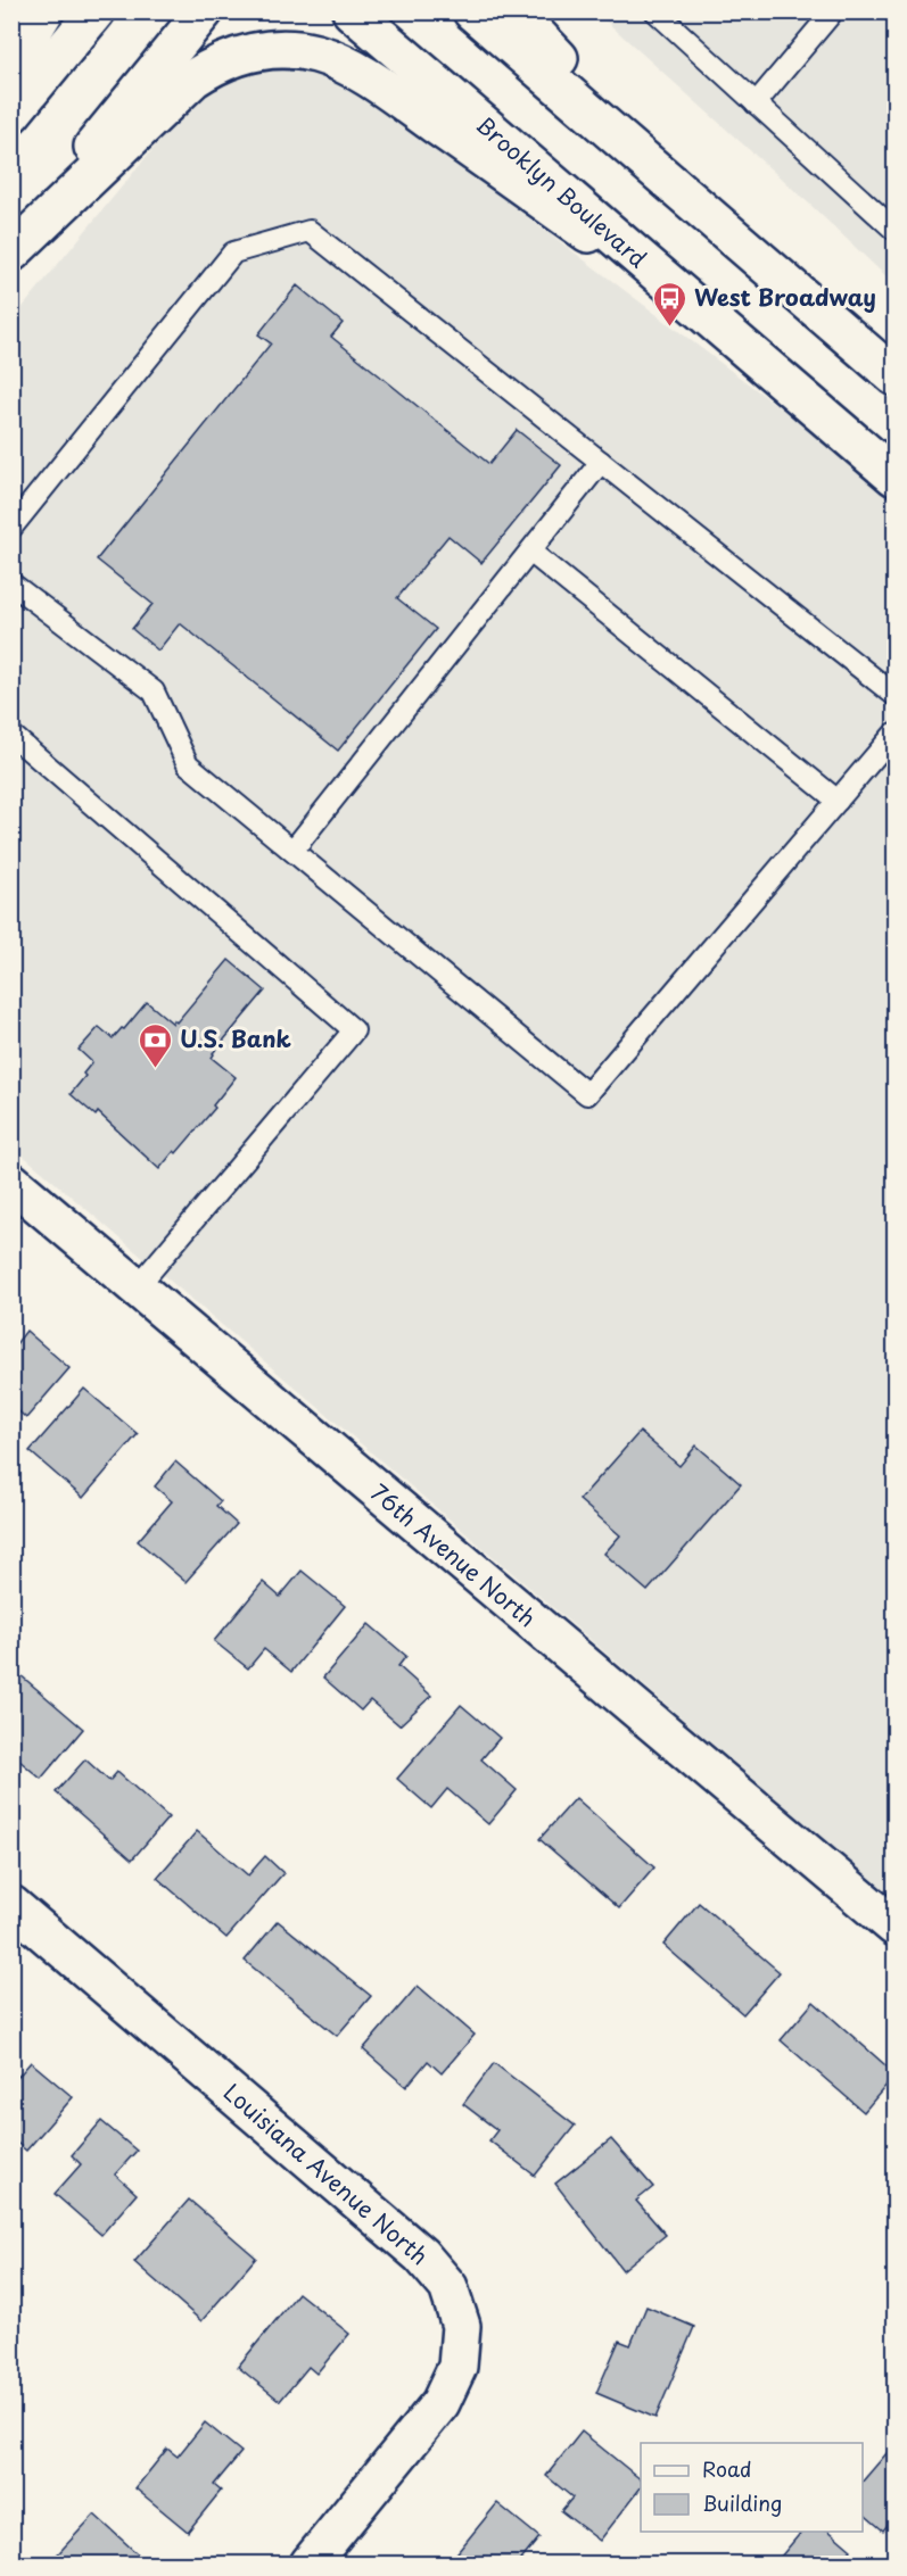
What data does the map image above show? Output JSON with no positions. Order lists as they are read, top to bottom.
{
  "streets": {
    "street": ["Brooklyn Boulevard", "76th Avenue North", "Louisiana Avenue North"]
  },
  "places": {
    "bus stop": ["West Broadway"],
    "bank": ["U.S. Bank"]
  },
  "legend": ["Road", "Building"]
}
